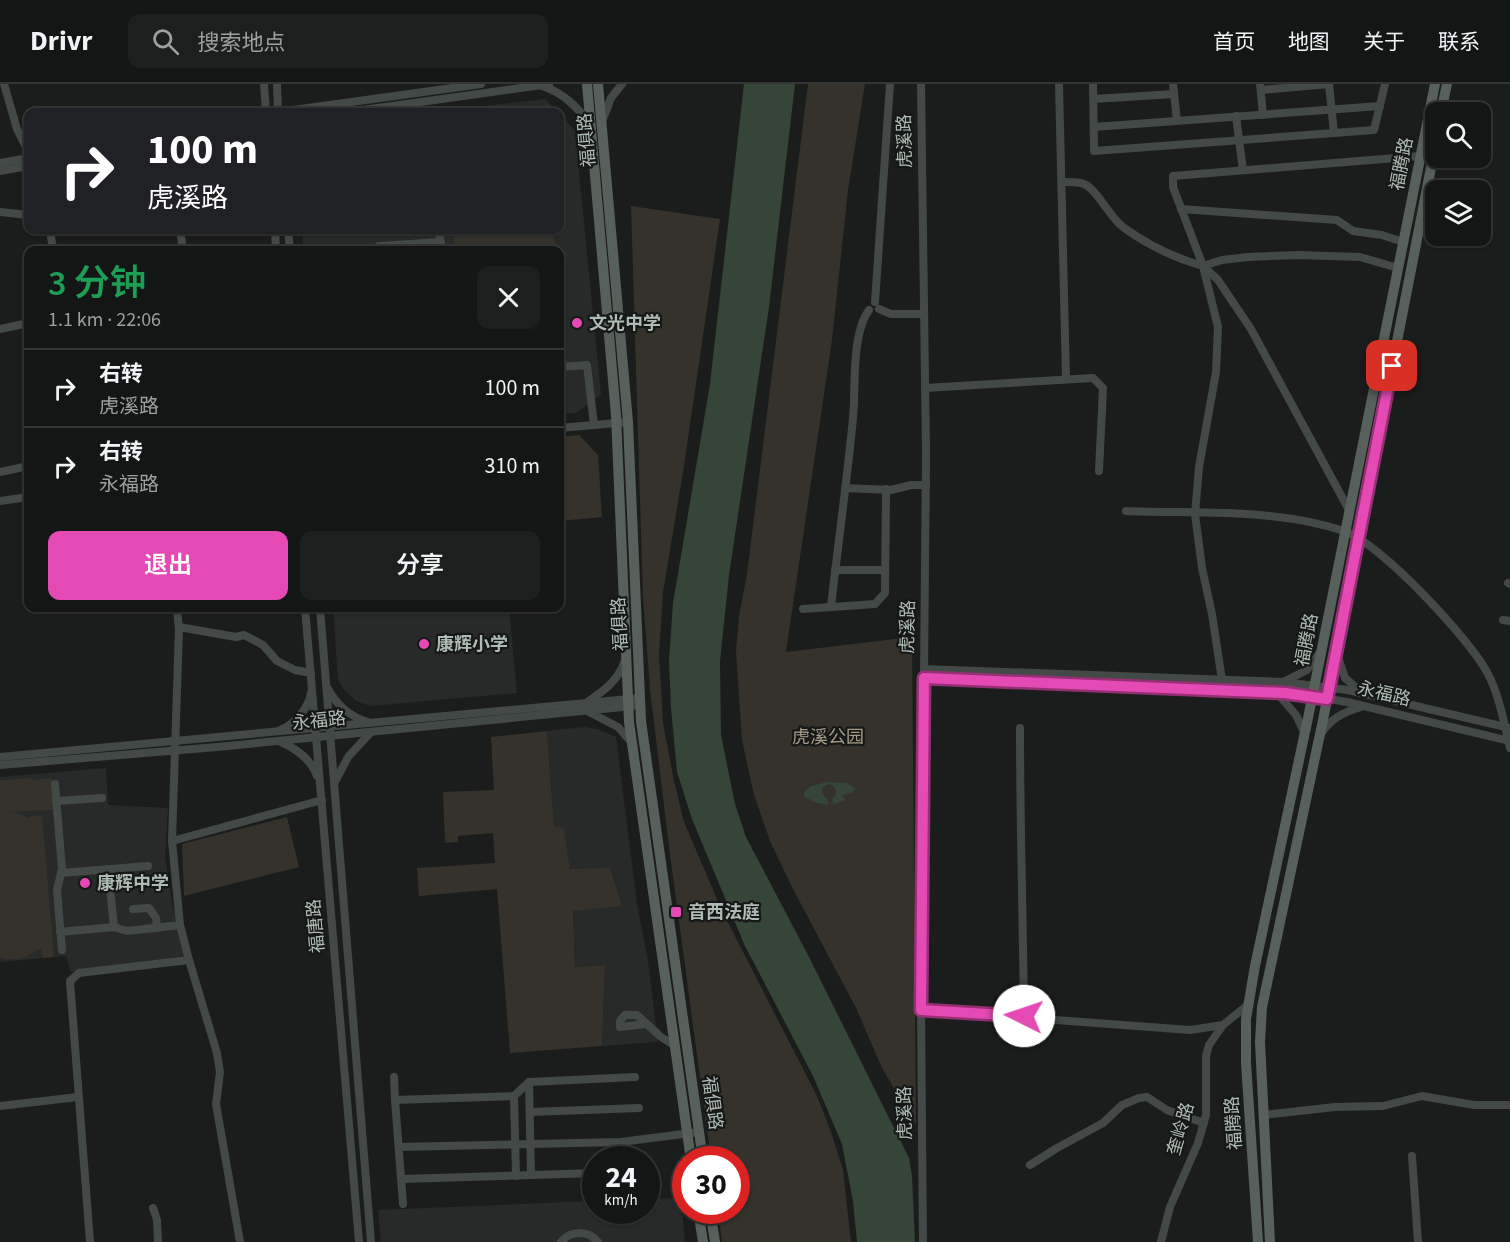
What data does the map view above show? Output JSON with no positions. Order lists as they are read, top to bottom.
{
  "streets": {
    "main road": ["福俱路", "福腾路"],
    "street": [
      "虎溪路",
      "永福路",
      "福唐路",
      "奎岭路"
    ]
  },
  "crossings": [
    ["福俱路", "永福路"],
    ["虎溪路", "永福路"],
    ["福腾路", "永福路"],
    ["永福路", "福唐路"]
  ],
  "parks": ["虎溪公园"],
  "places": {
    "other": ["文光中学", "康辉小学", "康辉中学"],
    "transit": ["音西法庭"]
  },
  "page": {
    "header": "Drivr",
    "search": "搜索地点",
    "nav": [
      "首页",
      "地图",
      "关于",
      "联系"
    ],
    "turn": ["100 m", "虎溪路"],
    "heading": ["3 分钟", "1.1 km · 22:06"],
    "list": [
      {
        "name": "右转",
        "note": "虎溪路",
        "value": "100 m"
      },
      {
        "name": "右转",
        "note": "永福路",
        "value": "310 m"
      }
    ],
    "buttons": ["退出", "分享"],
    "speed": "24 km/h",
    "limit": "30"
  }
}
